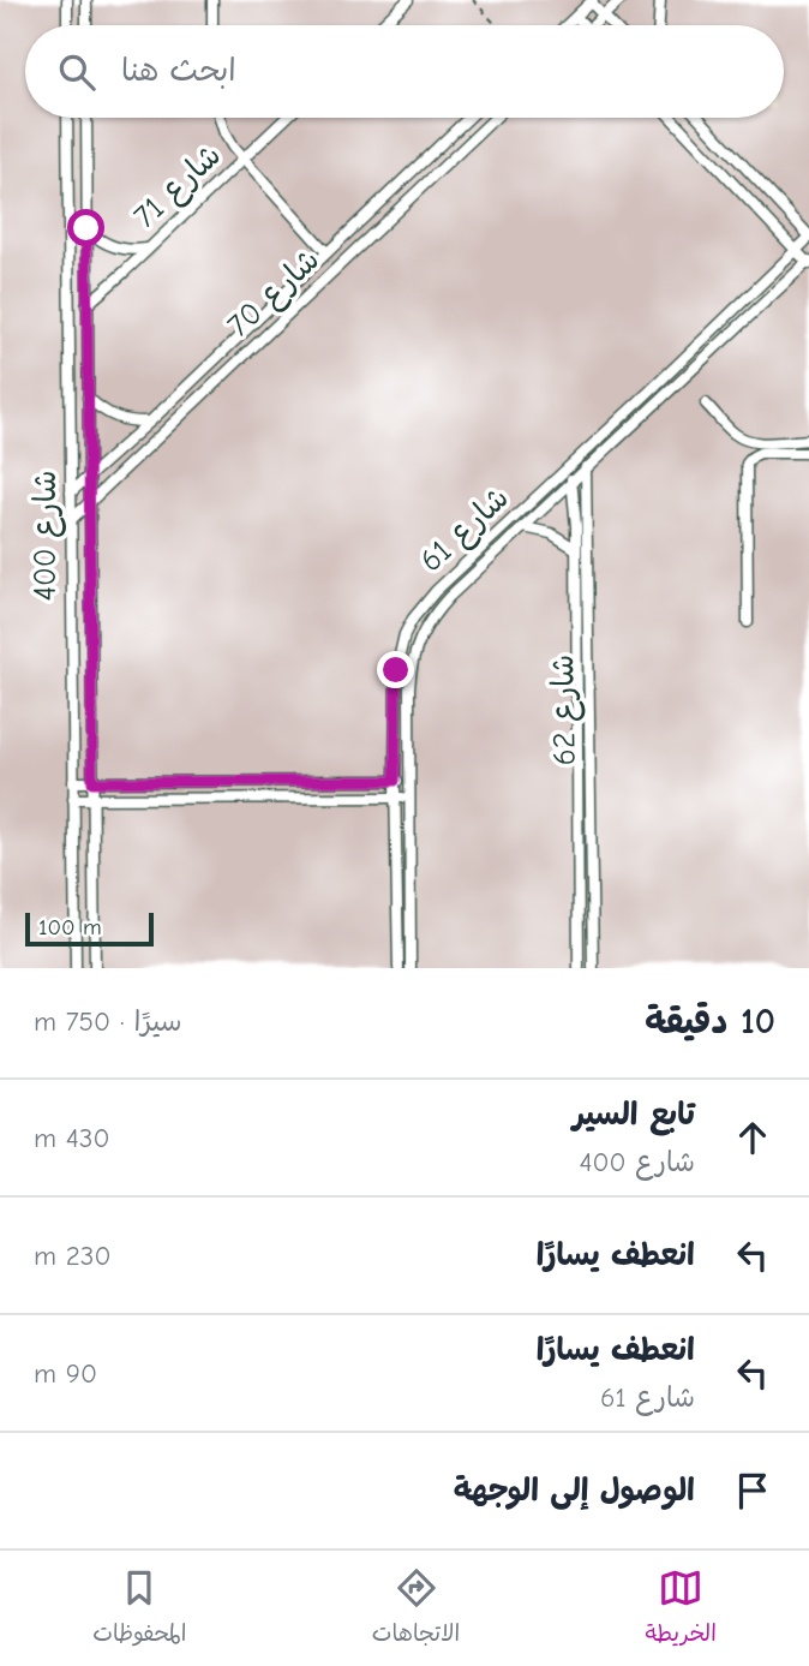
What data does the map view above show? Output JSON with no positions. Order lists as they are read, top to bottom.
{
  "streets": {
    "street": [
      "شارع 71",
      "شارع 70",
      "شارع 61",
      "شارع 400",
      "شارع 62"
    ]
  },
  "crossings": [
    ["شارع 71", "شارع 400"],
    ["شارع 70", "شارع 400"],
    ["شارع 61", "شارع 62"]
  ],
  "scale_bar": "100 m",
  "page": {
    "search": "ابحث هنا",
    "scale": "100 m",
    "heading": ["10 دقيقة", "سيرًا · 750 m"],
    "list": [
      ["تابع السير", "شارع 400", "430 m"],
      ["انعطف يسارًا", "230 m"],
      ["انعطف يسارًا", "شارع 61", "90 m"],
      "الوصول إلى الوجهة"
    ],
    "nav": ["الخريطة", "الاتجاهات", "المحفوظات"]
  }
}
